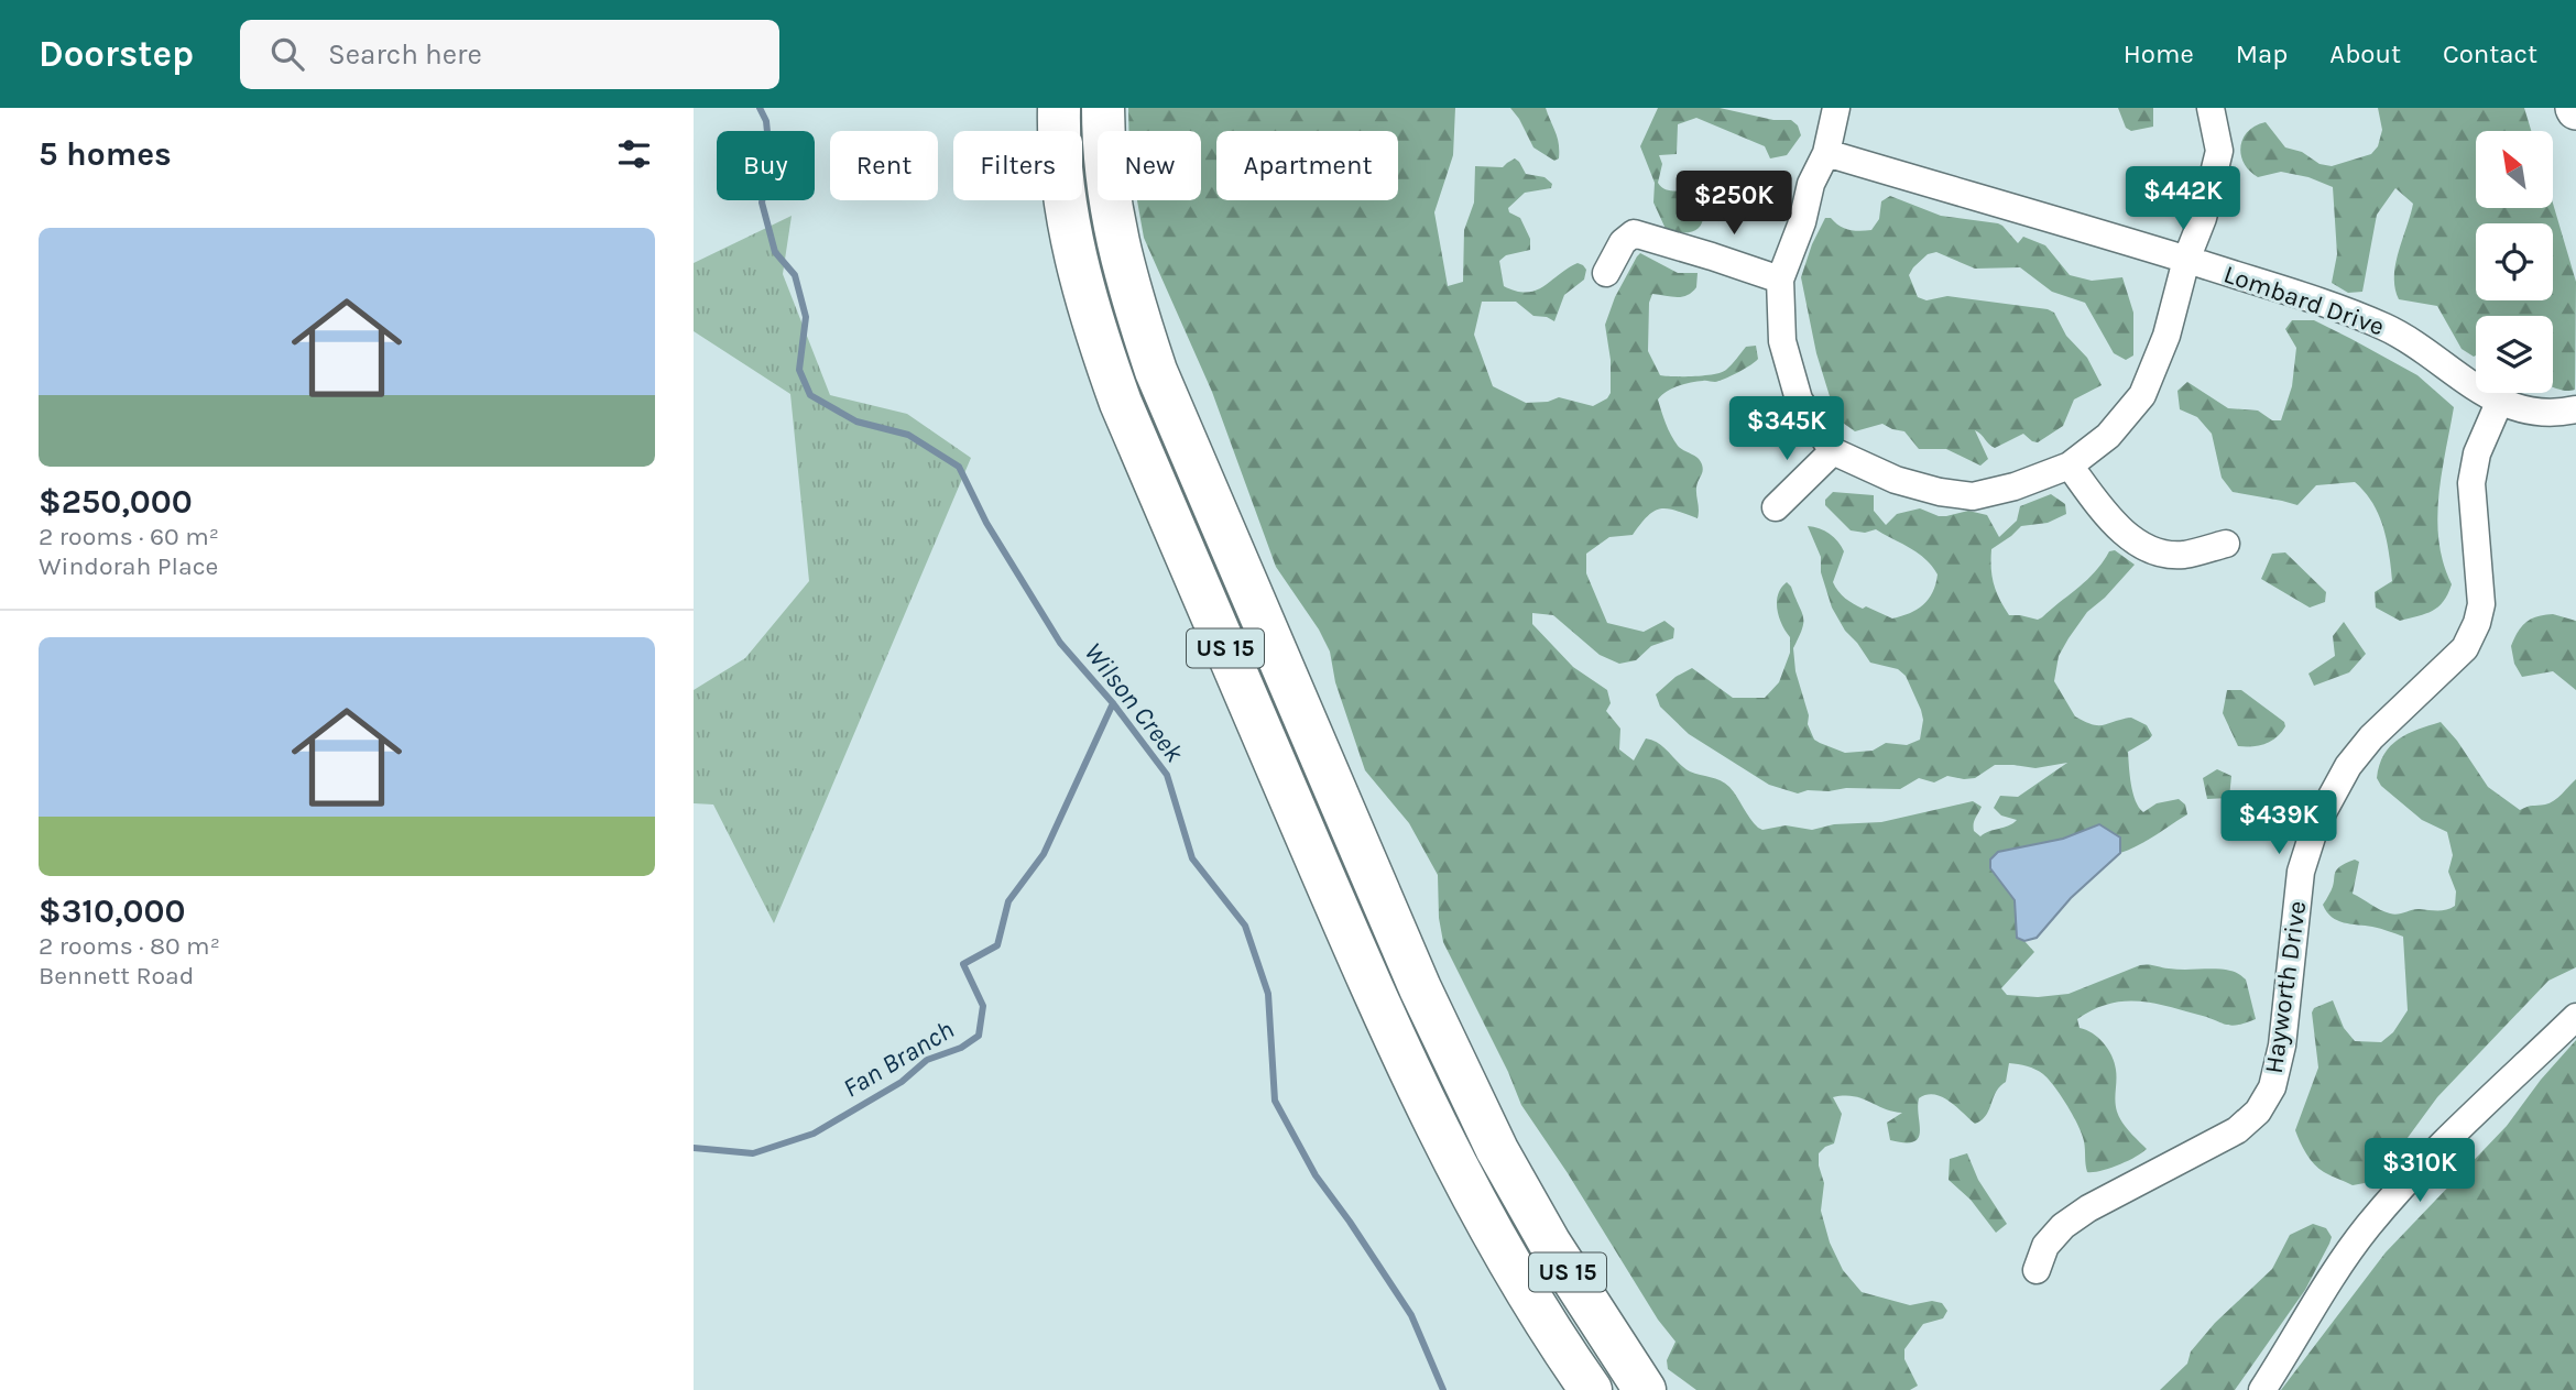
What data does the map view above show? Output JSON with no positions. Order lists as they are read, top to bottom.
{
  "streets": {
    "highway": ["US 15"],
    "street": ["Lombard Drive", "Hayworth Drive"]
  },
  "crossings": [
    ["Lombard Drive", "Hayworth Drive"]
  ],
  "water": ["Wilson Creek", "Fan Branch"],
  "north": "top left",
  "page": {
    "header": "Doorstep",
    "search": "Search here",
    "nav": [
      "Home",
      "Map",
      "About",
      "Contact"
    ],
    "heading": "5 homes",
    "chip": [
      "Buy",
      "Rent",
      "Filters",
      "New",
      "Apartment"
    ],
    "price": [
      "$442K",
      "$250K",
      "$345K",
      "$439K",
      "$310K"
    ],
    "list": [
      {
        "name": "$250,000",
        "note": "2 rooms · 60 m² · Windorah Place"
      },
      {
        "name": "$310,000",
        "note": "2 rooms · 80 m² · Bennett Road"
      }
    ]
  }
}
